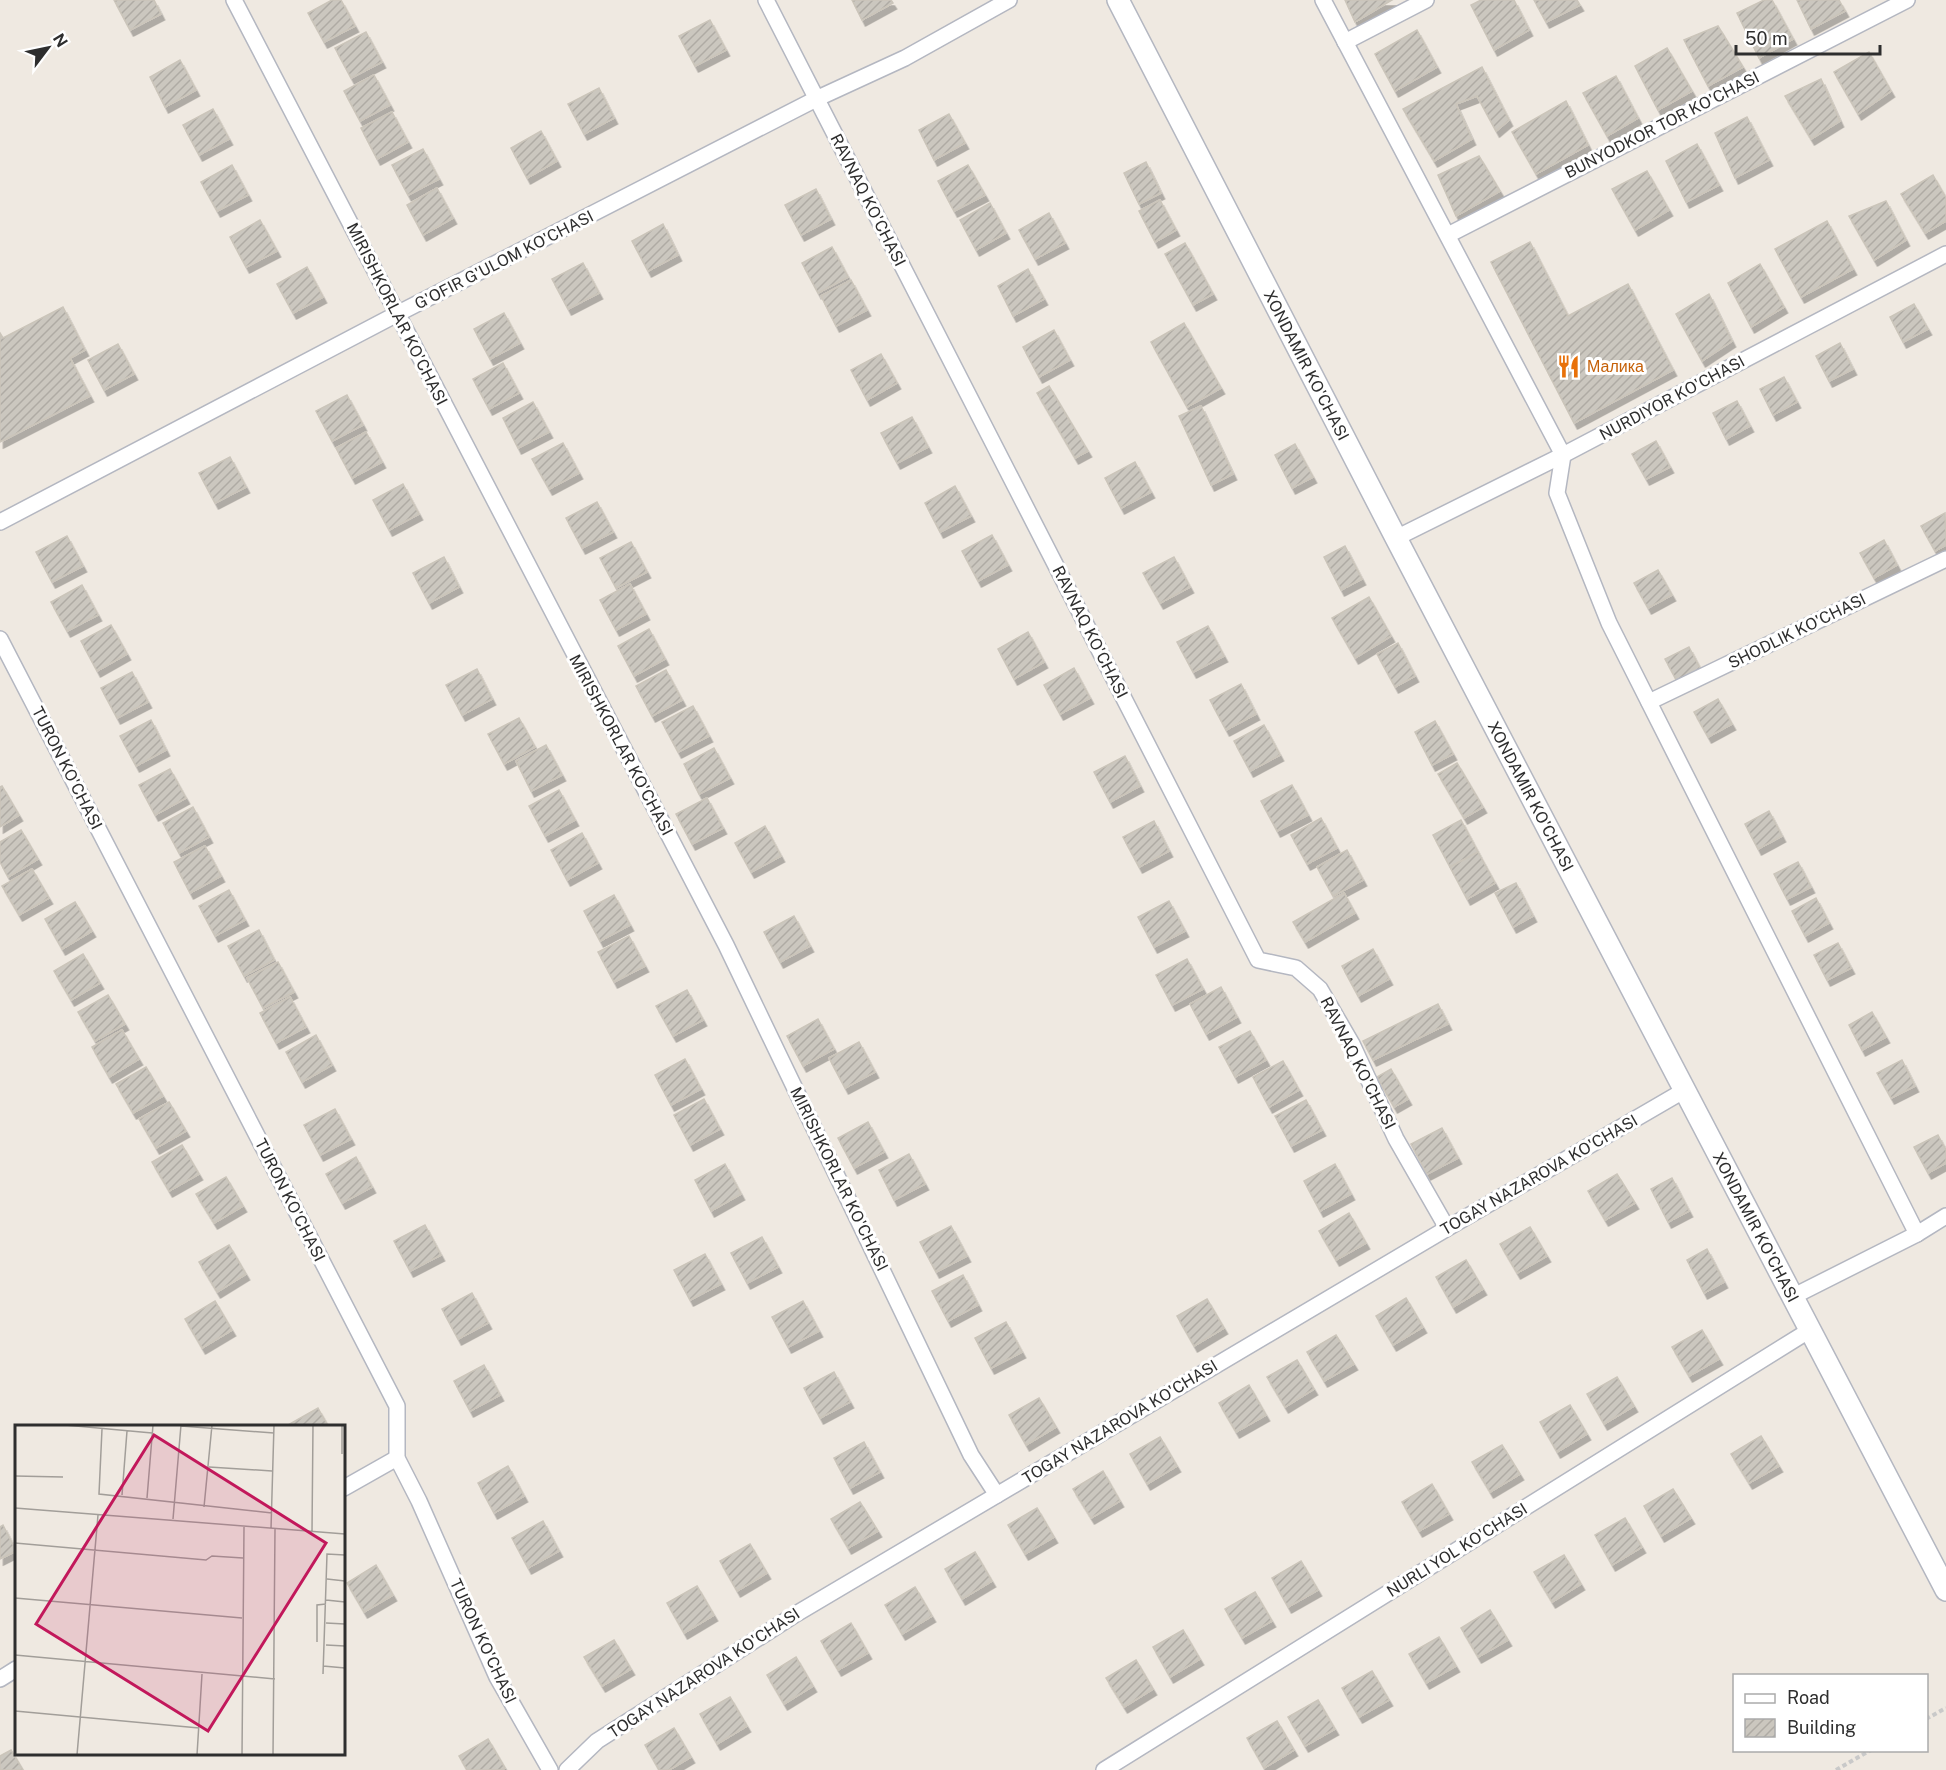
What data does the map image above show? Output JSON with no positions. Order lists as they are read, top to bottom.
{
  "streets": {
    "main road": ["XONDAMIR KO'CHASI"],
    "street": [
      "BUNYODKOR TOR KO'CHASI",
      "RAVNAQ KO'CHASI",
      "G'OFIR G'ULOM KO'CHASI",
      "MIRISHKORLAR KO'CHASI",
      "NURDIYOR KO'CHASI",
      "SHODLIK KO'CHASI",
      "TURON KO'CHASI",
      "TOGAY NAZAROVA KO'CHASI",
      "NURLI YOL KO'CHASI"
    ]
  },
  "crossings": [
    ["RAVNAQ KO'CHASI", "G'OFIR G'ULOM KO'CHASI"],
    ["RAVNAQ KO'CHASI", "TOGAY NAZAROVA KO'CHASI"],
    ["G'OFIR G'ULOM KO'CHASI", "MIRISHKORLAR KO'CHASI"],
    ["MIRISHKORLAR KO'CHASI", "TOGAY NAZAROVA KO'CHASI"],
    ["XONDAMIR KO'CHASI", "NURDIYOR KO'CHASI"],
    ["XONDAMIR KO'CHASI", "TOGAY NAZAROVA KO'CHASI"],
    ["XONDAMIR KO'CHASI", "NURLI YOL KO'CHASI"]
  ],
  "places": {
    "restaurant": ["Малика"]
  },
  "legend": ["Road", "Building"],
  "scale_bar": "50 m",
  "north": "top right"
}
